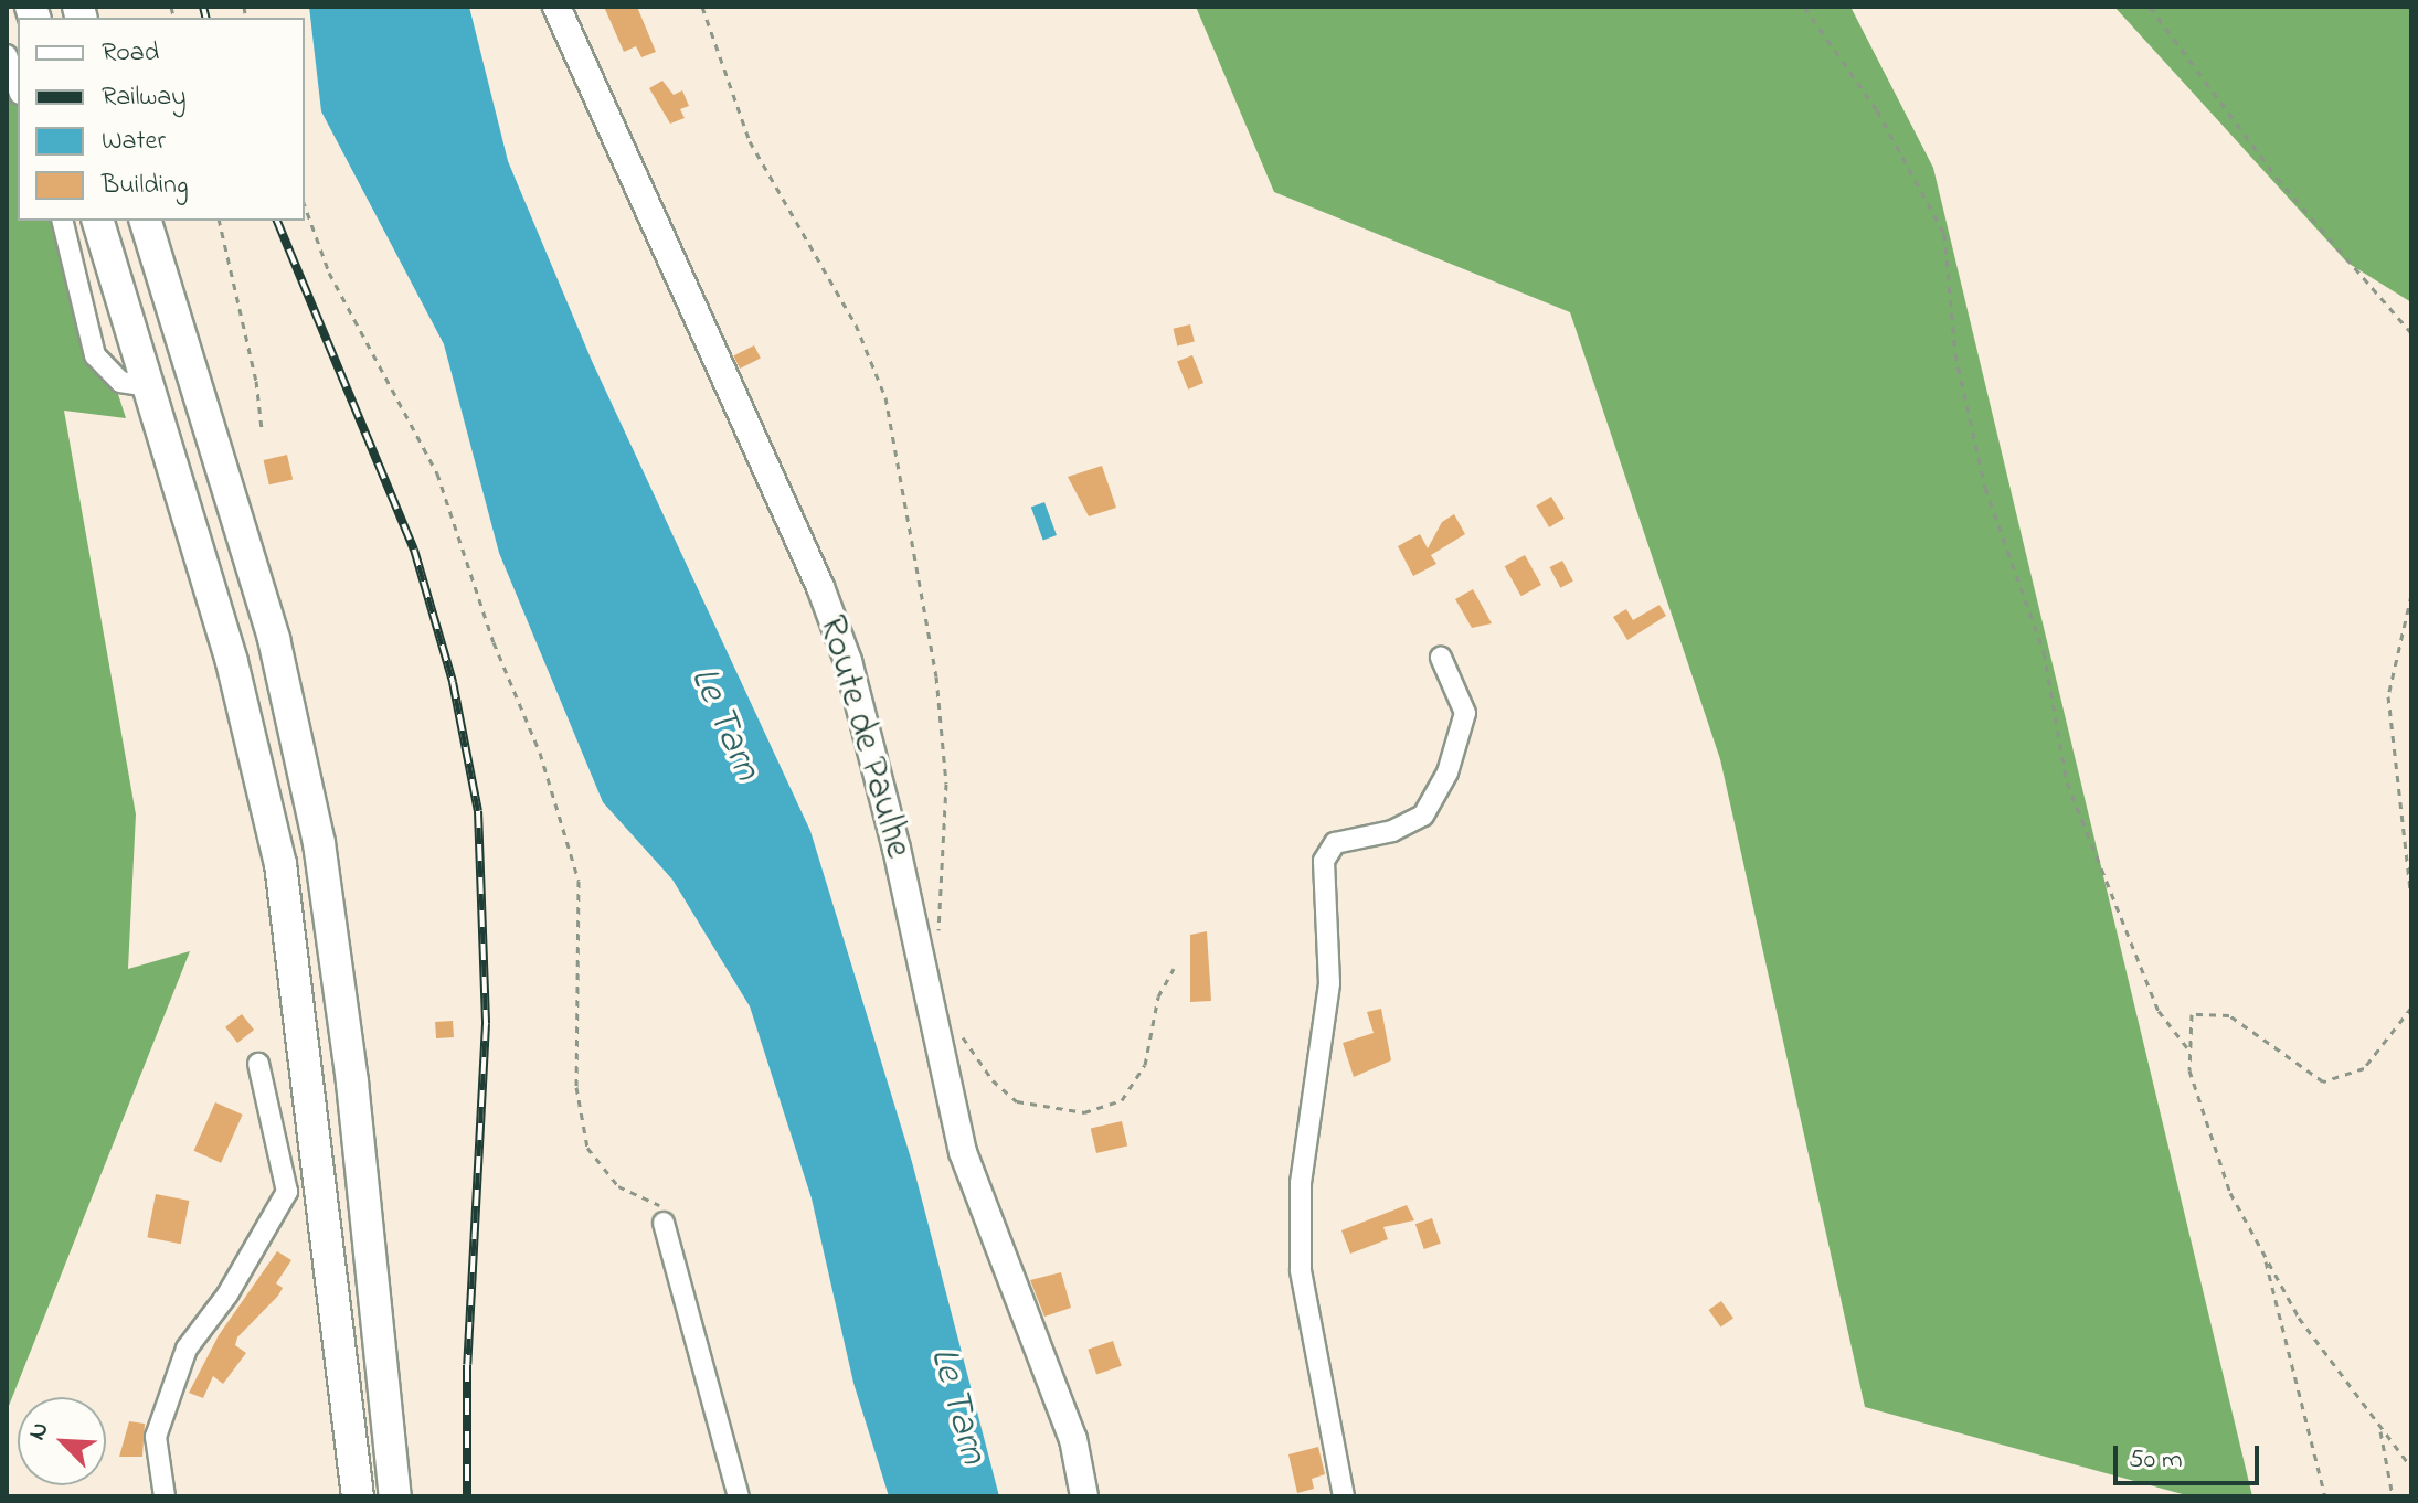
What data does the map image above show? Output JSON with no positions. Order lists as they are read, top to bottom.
{
  "streets": {
    "street": ["Route de Paulhe"]
  },
  "water": ["Le Tarn"],
  "legend": [
    "Road",
    "Railway",
    "Water",
    "Building"
  ],
  "scale_bar": "50 m",
  "north": "top left"
}
